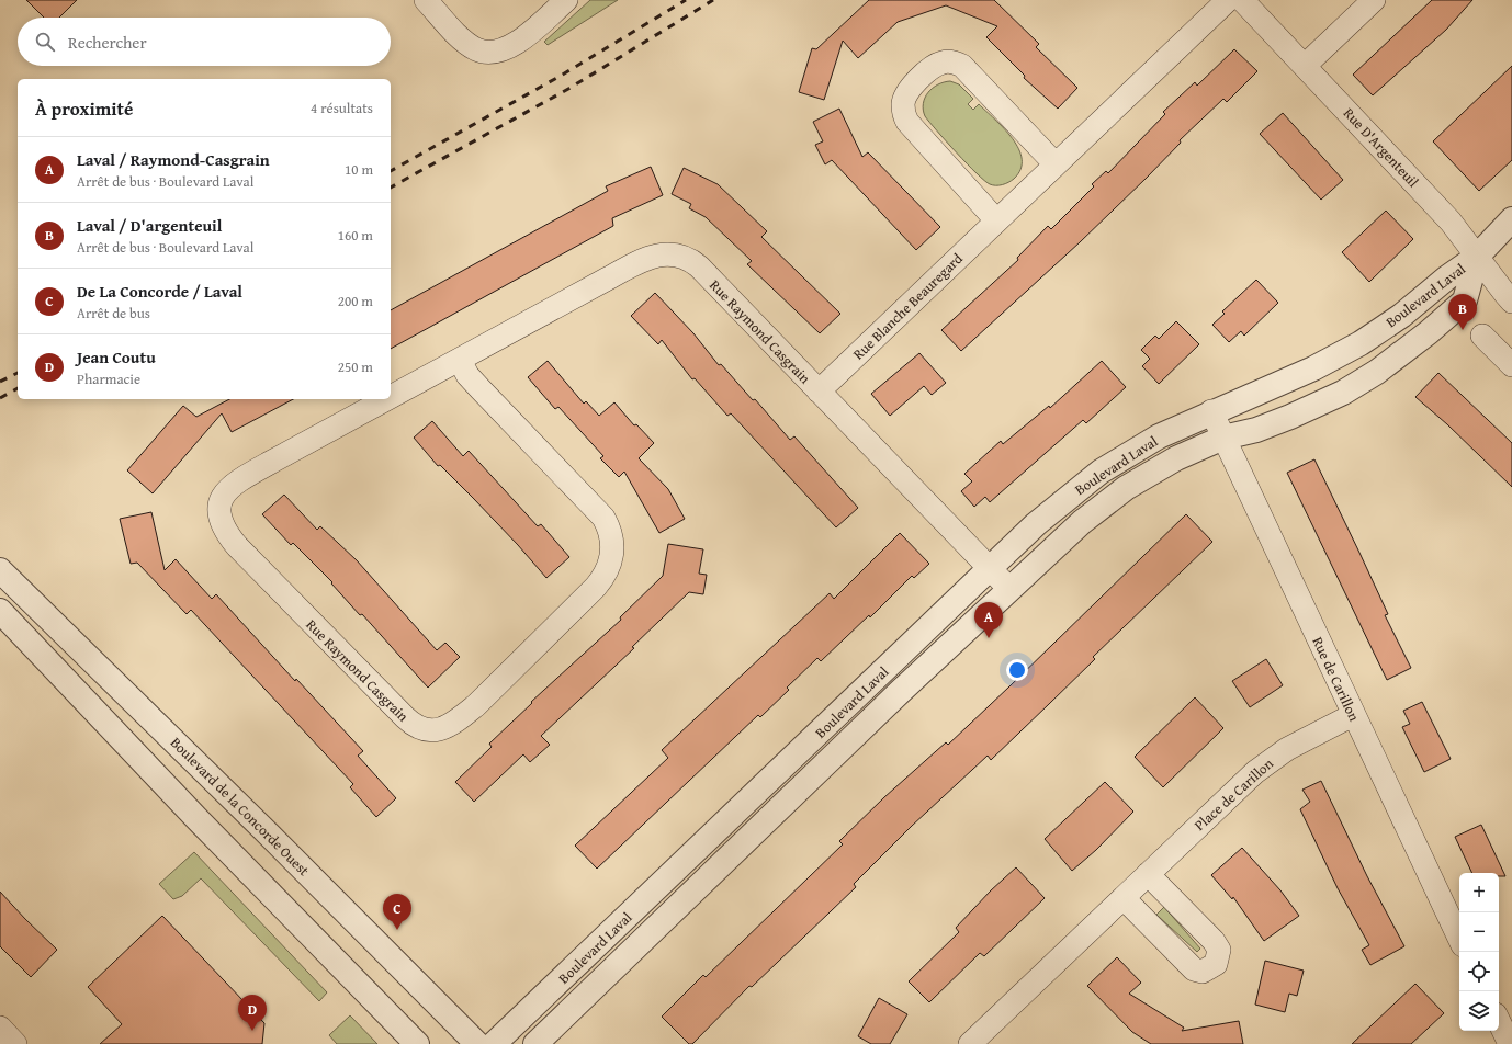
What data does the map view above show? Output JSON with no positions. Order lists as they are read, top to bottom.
{
  "streets": {
    "street": [
      "Rue D'Argenteuil",
      "Boulevard Laval",
      "Rue Blanche Beauregard",
      "Rue Raymond Casgrain",
      "Rue de Carillon",
      "Place de Carillon",
      "Boulevard de la Concorde Ouest"
    ]
  },
  "crossings": [
    ["Rue D'Argenteuil", "Boulevard Laval"],
    ["Boulevard Laval", "Rue Raymond Casgrain"],
    ["Boulevard Laval", "Rue de Carillon"],
    ["Rue Blanche Beauregard", "Rue Raymond Casgrain"],
    ["Rue de Carillon", "Place de Carillon"]
  ],
  "page": {
    "search": "Rechercher",
    "heading": ["À proximité", "4 résultats"],
    "list": [
      {
        "mark": "A",
        "name": "Laval / Raymond-Casgrain",
        "note": "Arrêt de bus · Boulevard Laval",
        "value": "10 m"
      },
      {
        "mark": "B",
        "name": "Laval / D'argenteuil",
        "note": "Arrêt de bus · Boulevard Laval",
        "value": "160 m"
      },
      {
        "mark": "C",
        "name": "De La Concorde / Laval",
        "note": "Arrêt de bus",
        "value": "200 m"
      },
      {
        "mark": "D",
        "name": "Jean Coutu",
        "note": "Pharmacie",
        "value": "250 m"
      }
    ],
    "pins": [
      "B",
      "A",
      "C",
      "D"
    ],
    "map_buttons": ["+", "−"]
  }
}
